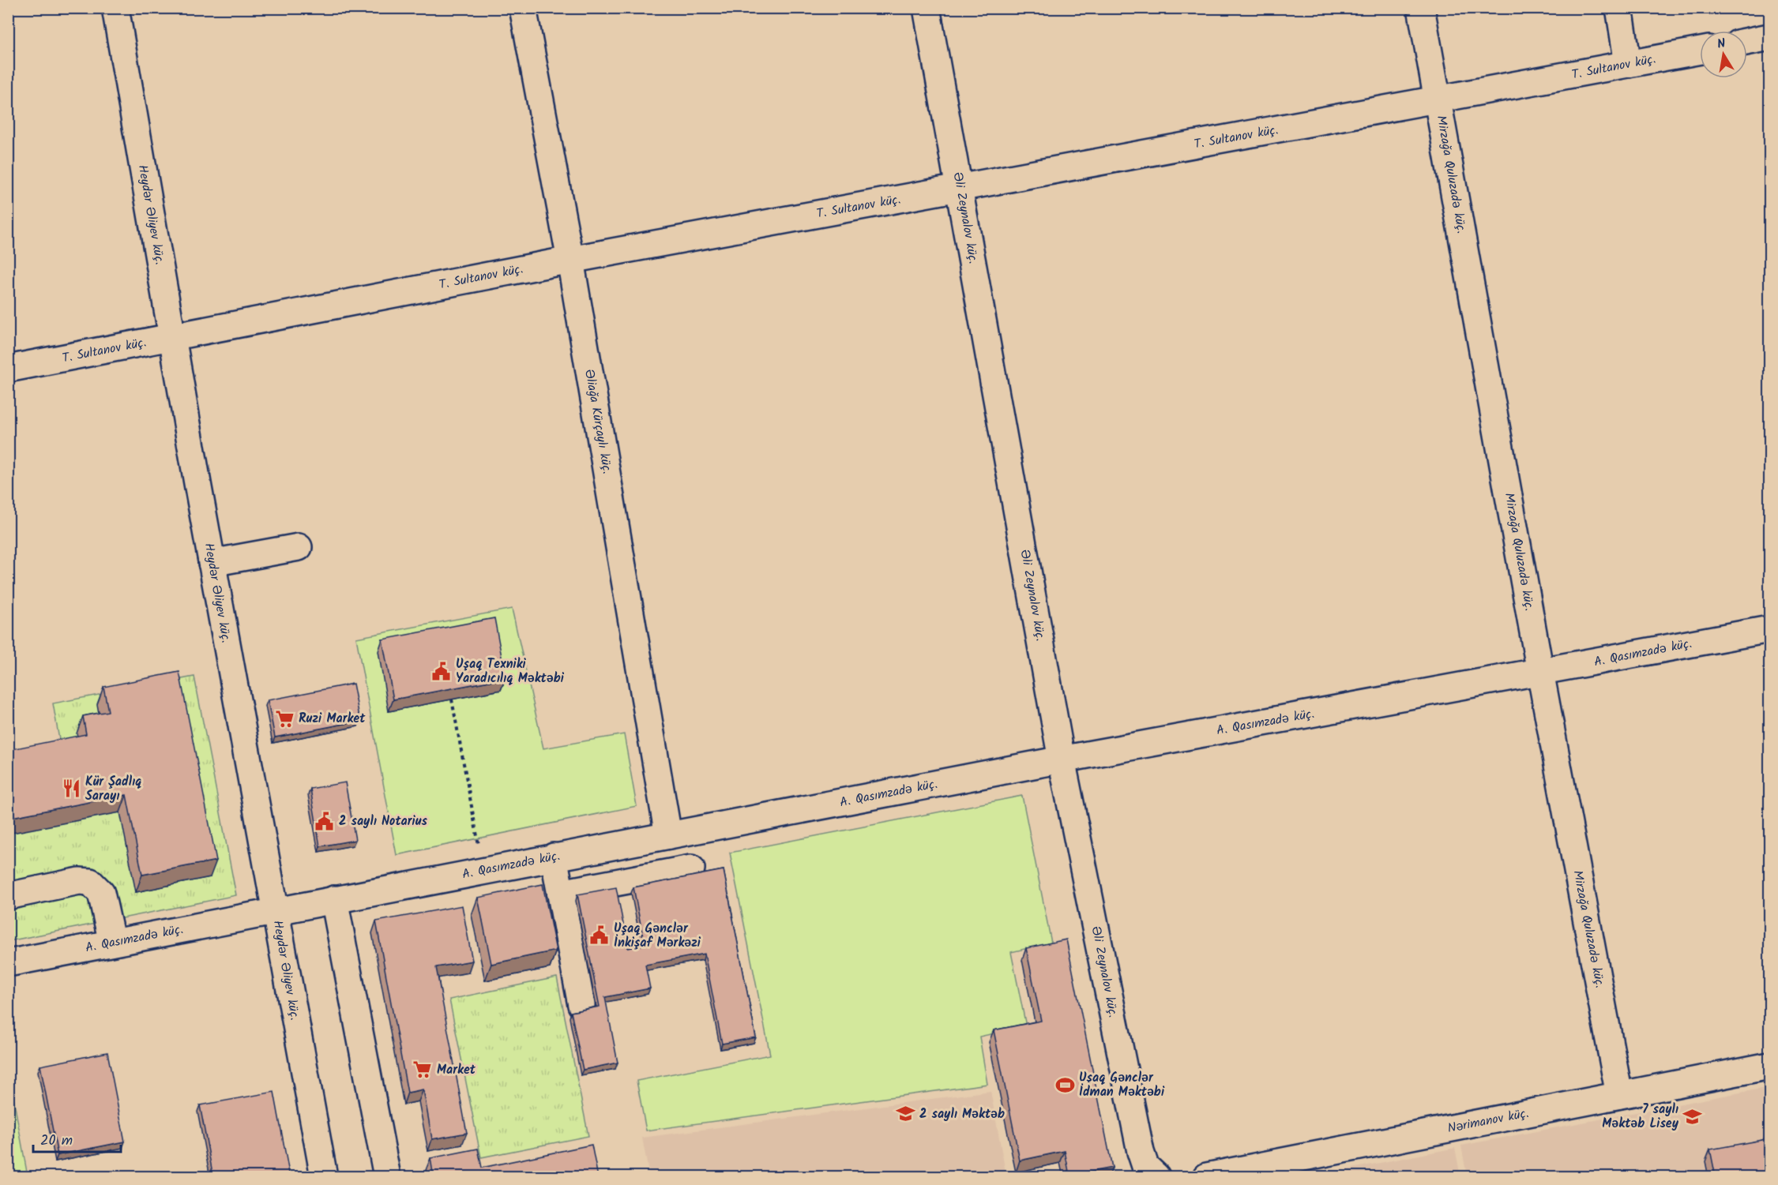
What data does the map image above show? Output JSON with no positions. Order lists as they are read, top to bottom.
{
  "streets": {
    "street": [
      "T. Sultanov küç.",
      "Mirzağa Quluzadə küç.",
      "Heydər Əliyev küç.",
      "Əli Zeynalov küç.",
      "Əliağa Kürçaylı küç.",
      "A. Qasımzadə küç.",
      "Nərimanov küç."
    ]
  },
  "crossings": [
    ["T. Sultanov küç.", "Mirzağa Quluzadə küç."],
    ["T. Sultanov küç.", "Heydər Əliyev küç."],
    ["T. Sultanov küç.", "Əli Zeynalov küç."],
    ["T. Sultanov küç.", "Əliağa Kürçaylı küç."],
    ["Mirzağa Quluzadə küç.", "A. Qasımzadə küç."],
    ["Mirzağa Quluzadə küç.", "Nərimanov küç."],
    ["Heydər Əliyev küç.", "A. Qasımzadə küç."],
    ["Əli Zeynalov küç.", "A. Qasımzadə küç."],
    ["Əliağa Kürçaylı küç.", "A. Qasımzadə küç."]
  ],
  "places": {
    "public building": ["Uşaq Texniki Yaradıcılıq Məktəbi", "2 saylı Notarius", "Uşaq Gənclər İnkişaf Mərkəzi"],
    "supermarket": ["Ruzi Market", "Market"],
    "restaurant": ["Kür Şadlıq Sarayı"],
    "sports": ["Uşaq Gənclər İdman Məktəbi"],
    "school or university": ["2 saylı Məktəb", "7 saylı Məktəb Lisey"]
  },
  "scale_bar": "20 m",
  "north": "top"
}
